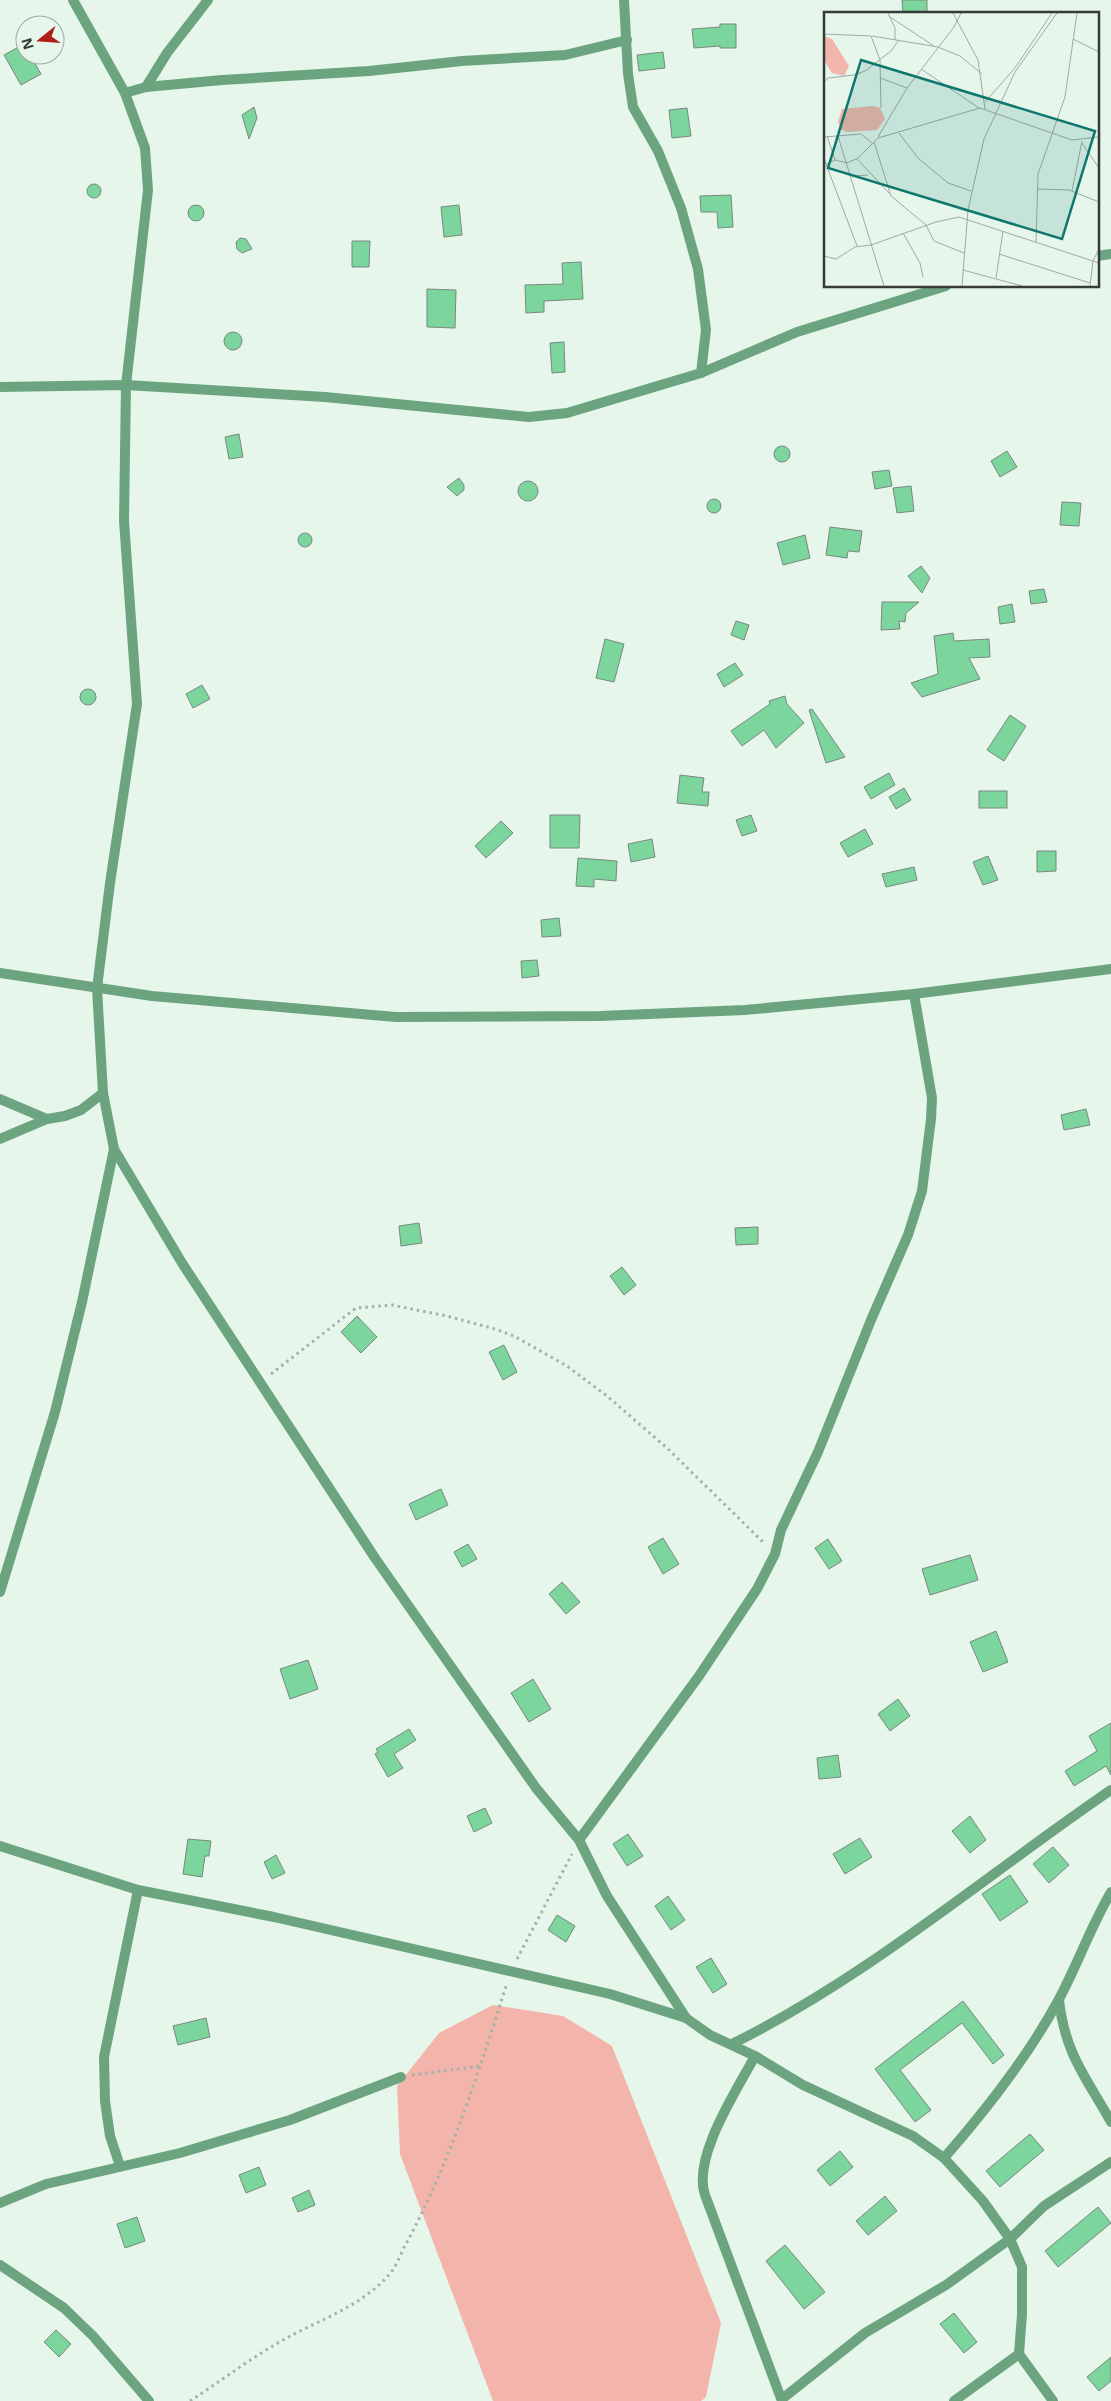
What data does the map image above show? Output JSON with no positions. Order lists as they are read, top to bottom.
{
  "north": "left"
}
